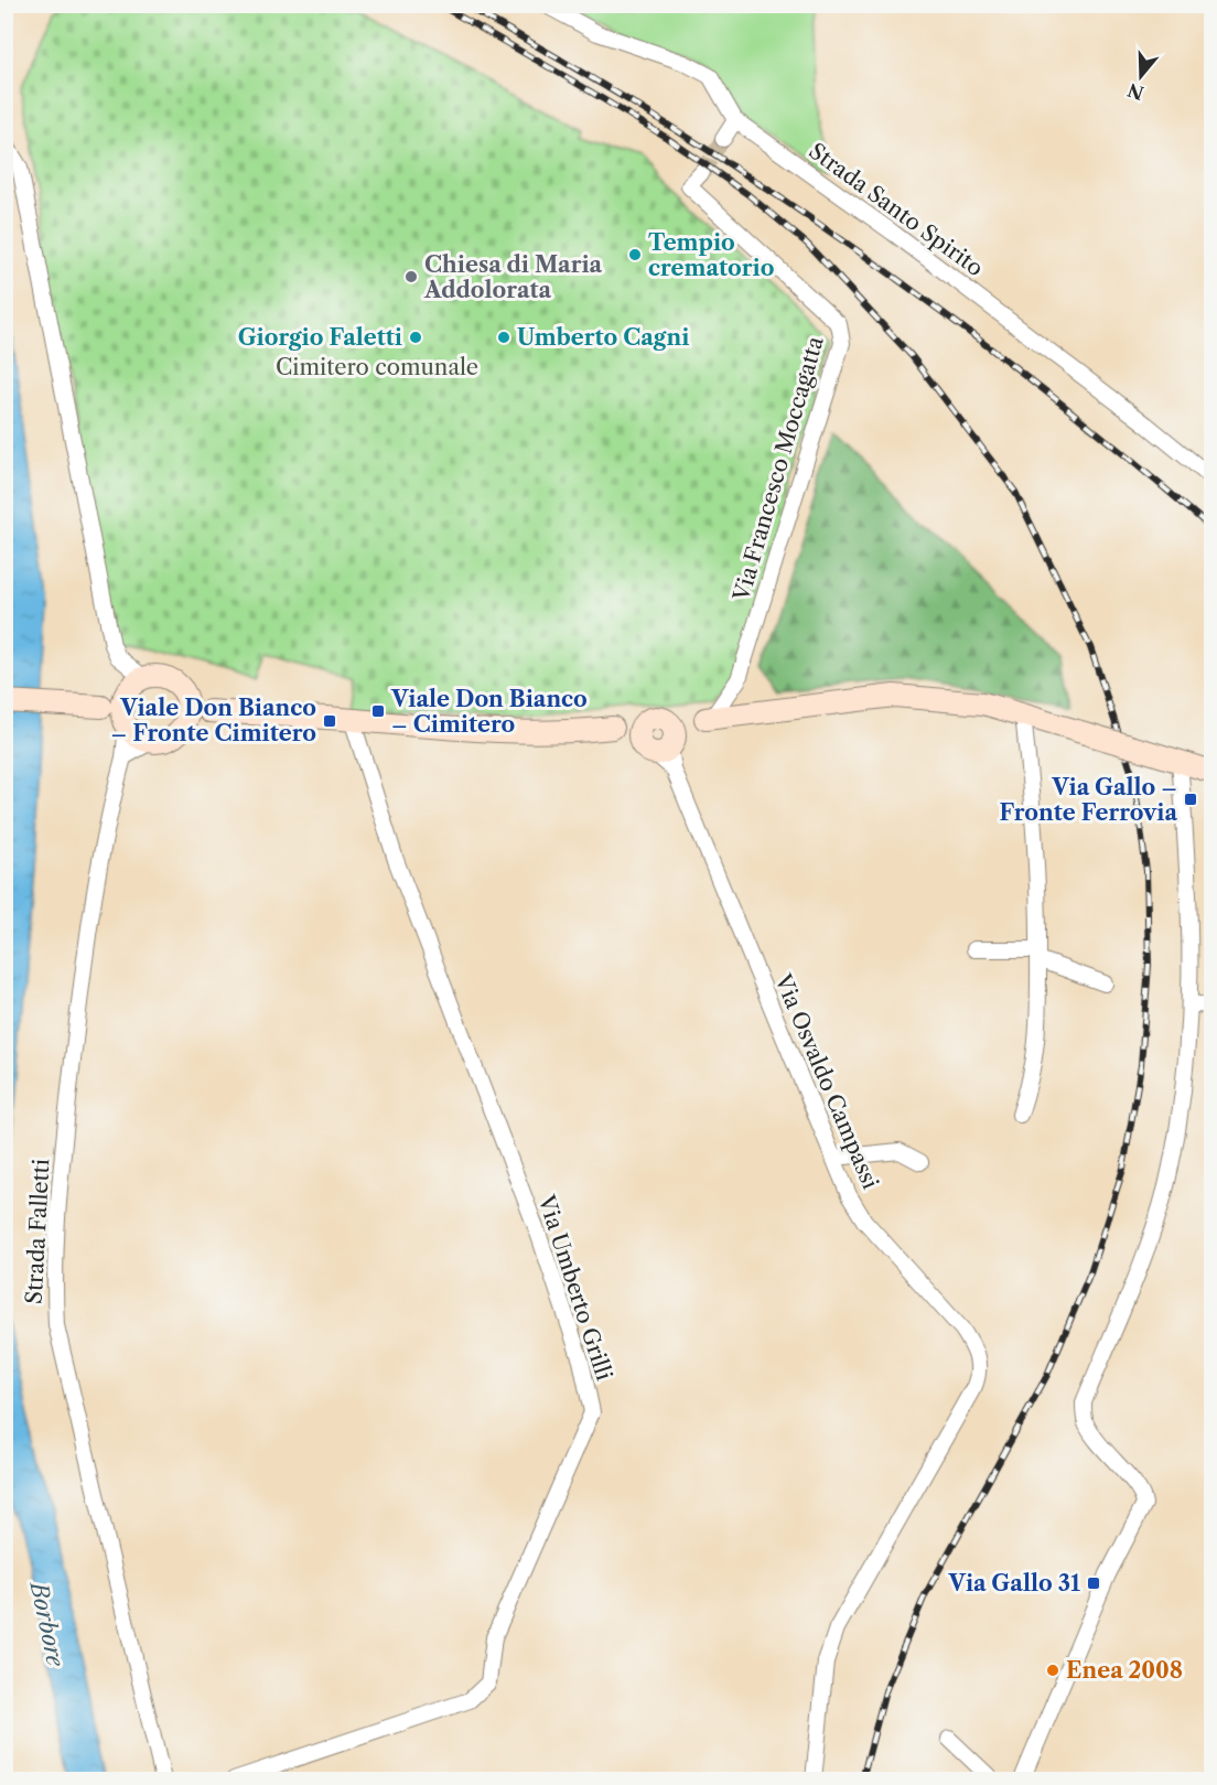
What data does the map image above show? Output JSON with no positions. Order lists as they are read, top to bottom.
{
  "streets": {
    "street": [
      "Strada Santo Spirito",
      "Via Francesco Moccagatta",
      "Via Osvaldo Campassi",
      "Strada Falletti",
      "Via Umberto Grilli"
    ]
  },
  "water": ["Borbore"],
  "parks": ["Cimitero comunale"],
  "places": {
    "other": [
      "Tempio crematorio",
      "Chiesa di Maria Addolorata",
      "Giorgio Faletti",
      "Umberto Cagni",
      "Enea 2008"
    ],
    "transit": [
      "Viale Don Bianco – Cimitero",
      "Viale Don Bianco – Fronte Cimitero",
      "Via Gallo – Fronte Ferrovia",
      "Via Gallo 31"
    ]
  },
  "north": "bottom"
}
